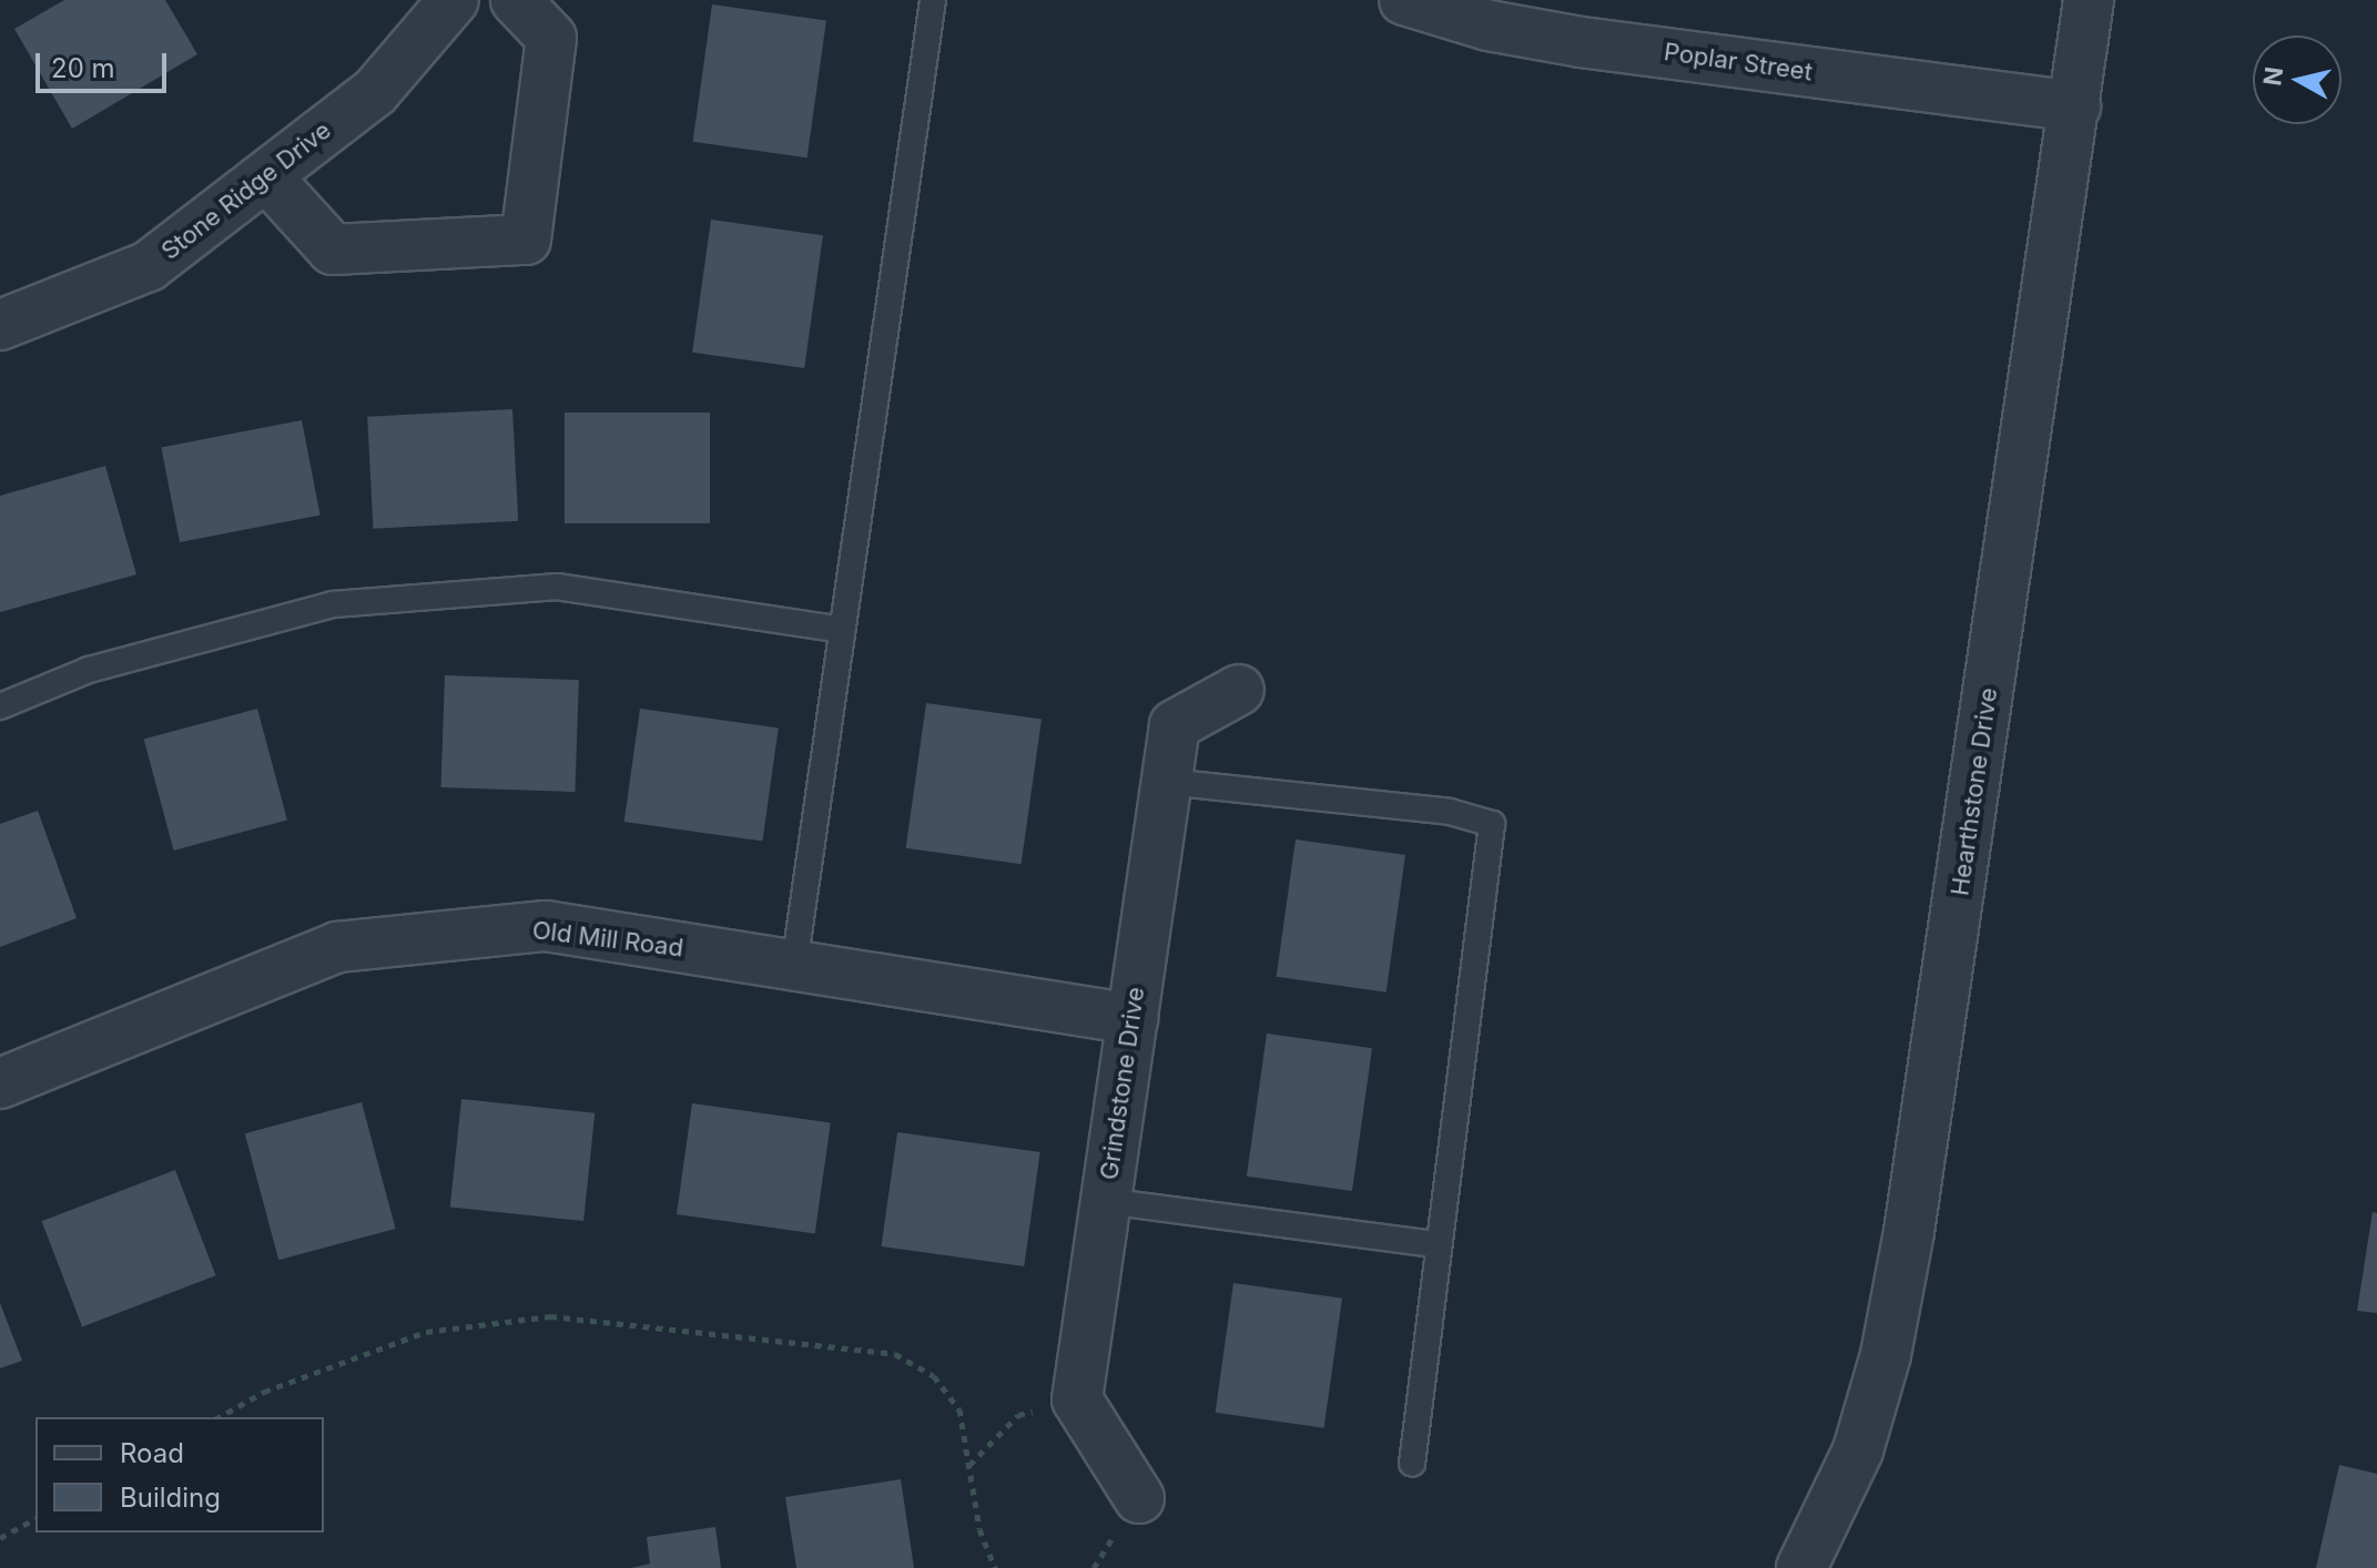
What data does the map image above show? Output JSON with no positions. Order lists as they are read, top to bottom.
{
  "streets": {
    "street": [
      "Poplar Street",
      "Stone Ridge Drive",
      "Hearthstone Drive",
      "Old Mill Road",
      "Grindstone Drive"
    ]
  },
  "crossings": [
    ["Poplar Street", "Hearthstone Drive"],
    ["Old Mill Road", "Grindstone Drive"]
  ],
  "legend": ["Road", "Building"],
  "scale_bar": "20 m",
  "north": "left"
}
